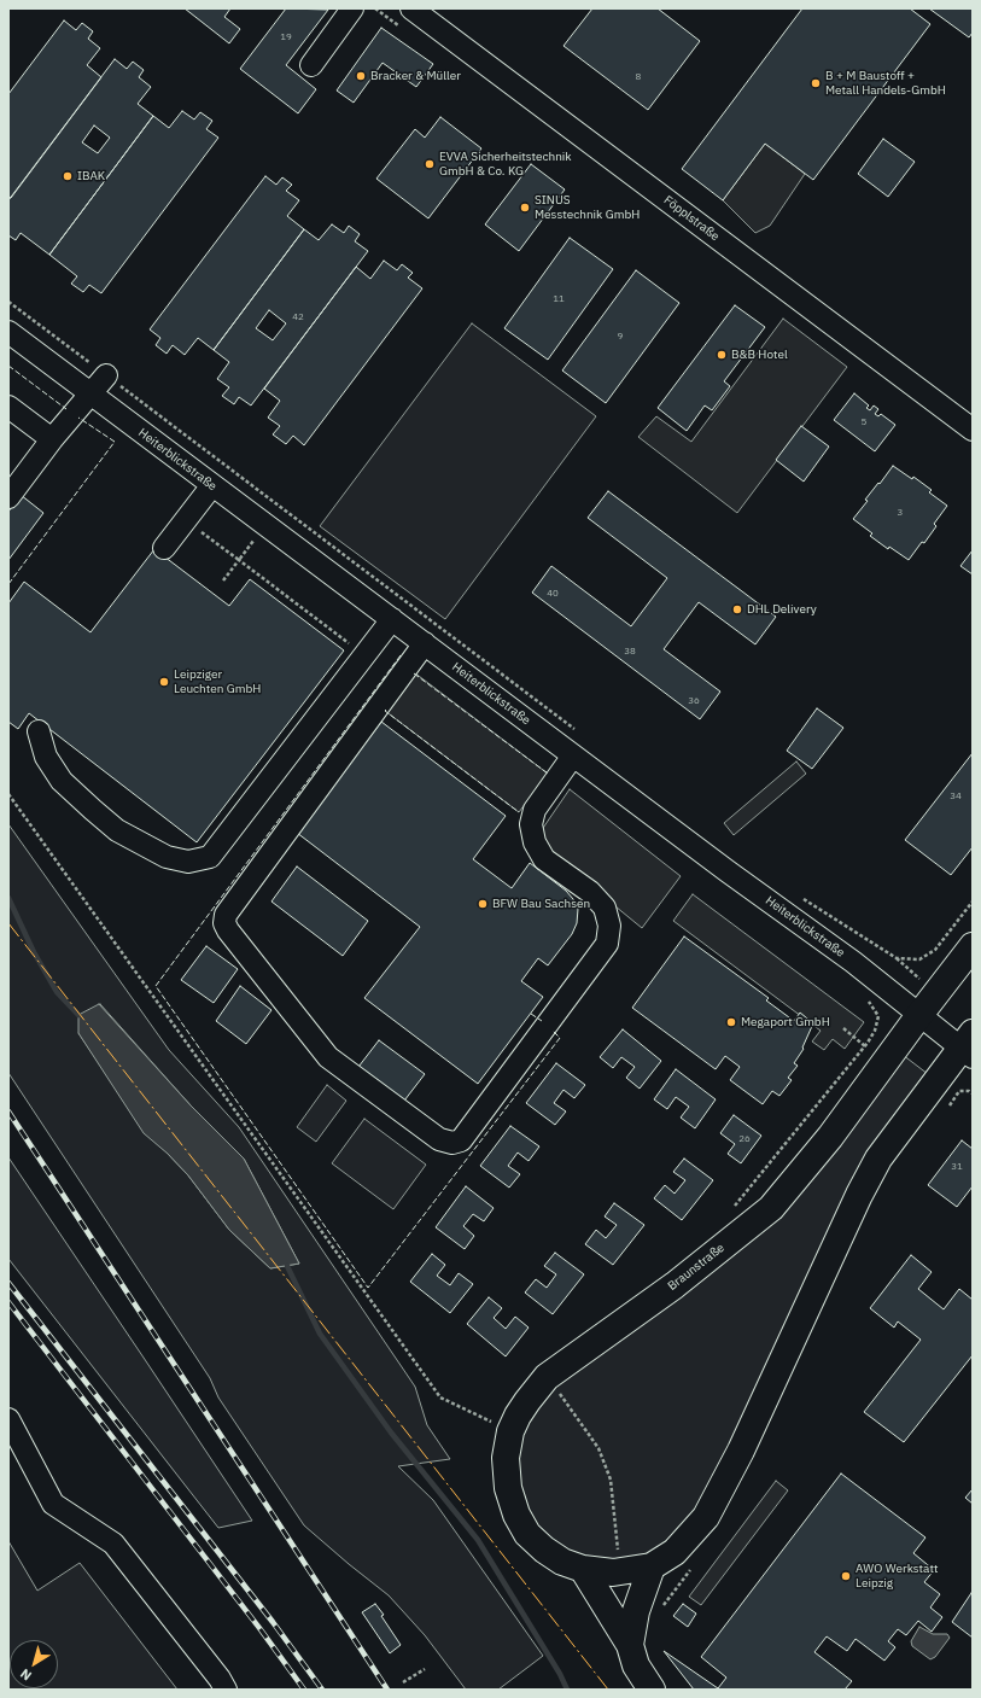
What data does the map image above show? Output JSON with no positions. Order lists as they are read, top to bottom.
{
  "streets": {
    "main road": ["Braunstraße"],
    "street": ["Föpplstraße", "Heiterblickstraße"]
  },
  "crossings": [
    ["Heiterblickstraße", "Braunstraße"]
  ],
  "places": [
    "Bracker & Müller",
    "B + M Baustoff + Metall Handels-GmbH",
    "EVVA Sicherheitstechnik GmbH & Co. KG",
    "IBAK",
    "SINUS Messtechnik GmbH",
    "B&B Hotel",
    "DHL Delivery",
    "Leipziger Leuchten GmbH",
    "BFW Bau Sachsen",
    "Megaport GmbH",
    "AWO Werkstatt Leipzig"
  ],
  "house_numbers": [
    "19",
    "8",
    "11",
    "42",
    "9",
    "5",
    "3",
    "40",
    "38",
    "36",
    "34",
    "26",
    "31"
  ],
  "north": "bottom left"
}
